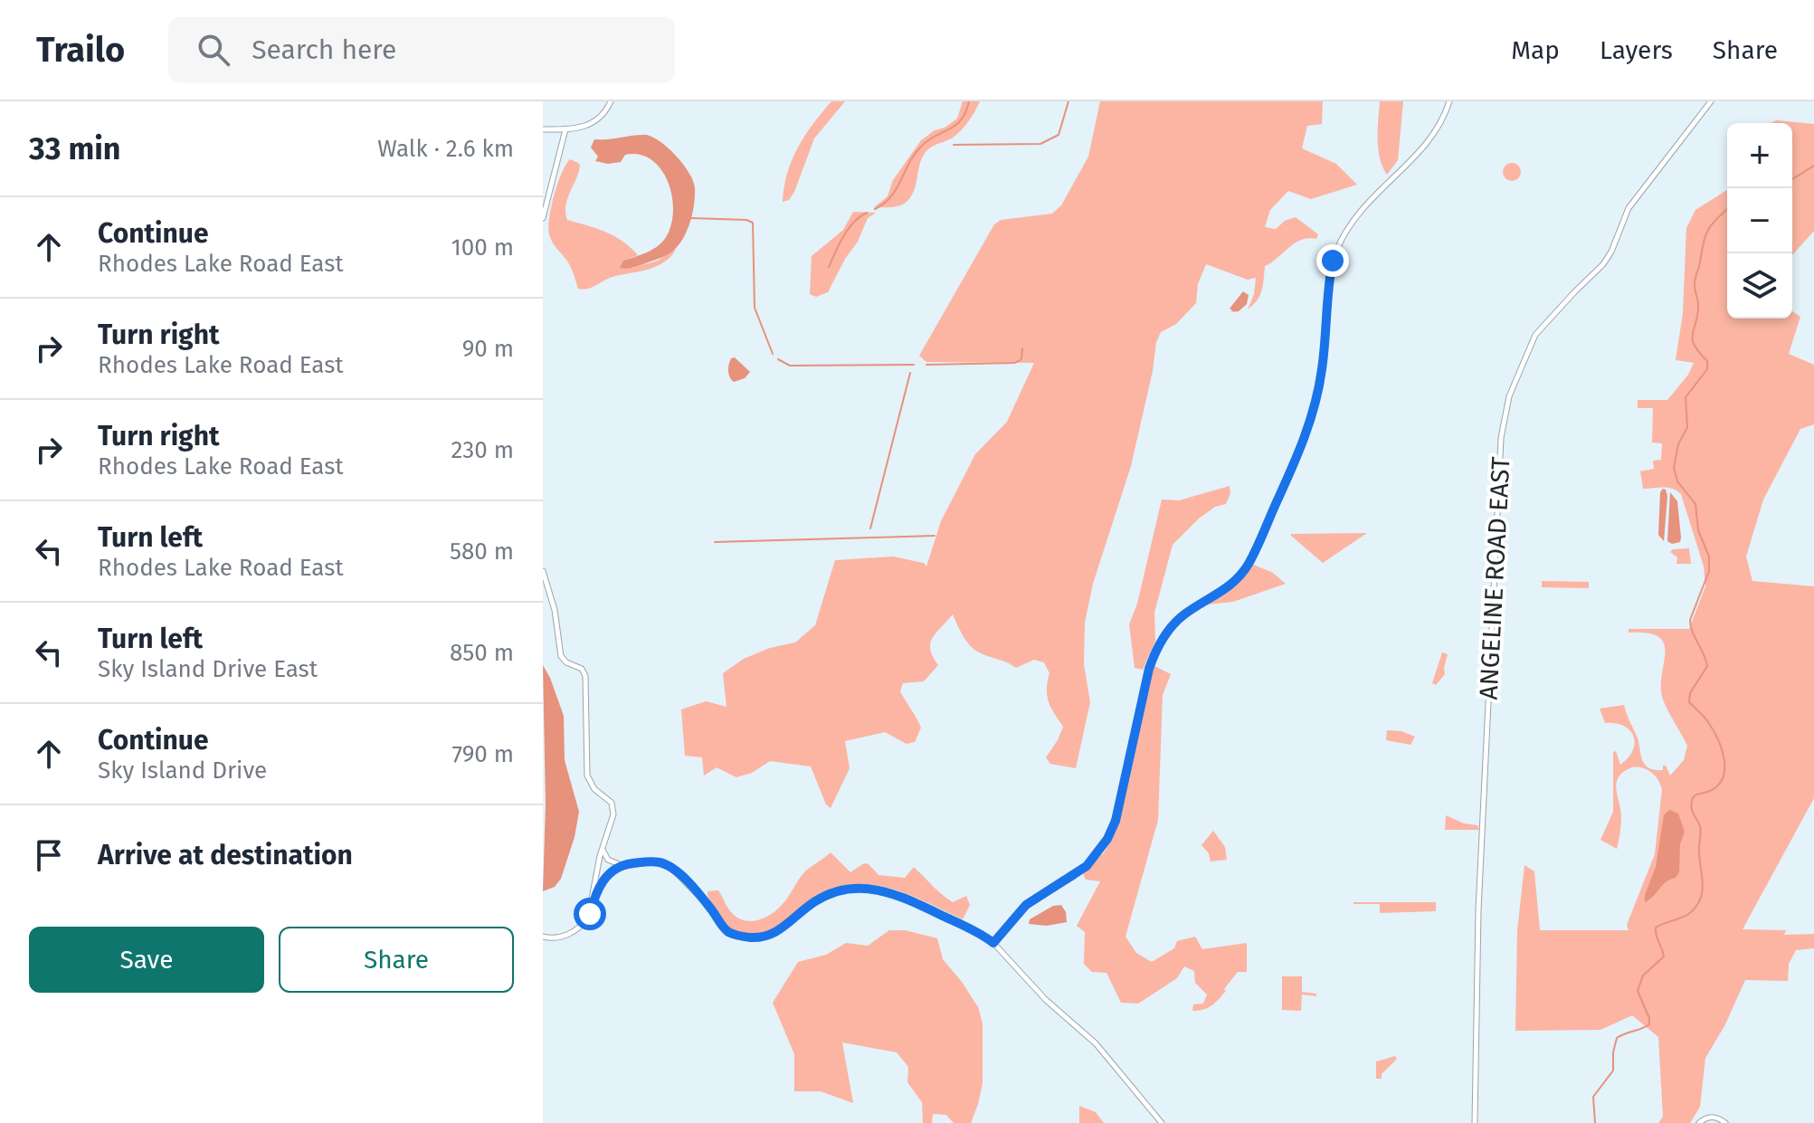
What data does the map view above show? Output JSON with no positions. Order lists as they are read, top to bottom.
{
  "streets": {
    "street": ["ANGELINE ROAD EAST"]
  },
  "page": {
    "header": "Trailo",
    "search": "Search here",
    "nav": ["Map", "Layers", "Share"],
    "heading": ["33 min", "Walk · 2.6 km"],
    "map_buttons": ["+", "−"],
    "list": [
      ["Continue", "Rhodes Lake Road East", "100 m"],
      ["Turn right", "Rhodes Lake Road East", "90 m"],
      ["Turn right", "Rhodes Lake Road East", "230 m"],
      ["Turn left", "Rhodes Lake Road East", "580 m"],
      ["Turn left", "Sky Island Drive East", "850 m"],
      ["Continue", "Sky Island Drive", "790 m"],
      "Arrive at destination"
    ],
    "buttons": ["Save", "Share"]
  }
}
